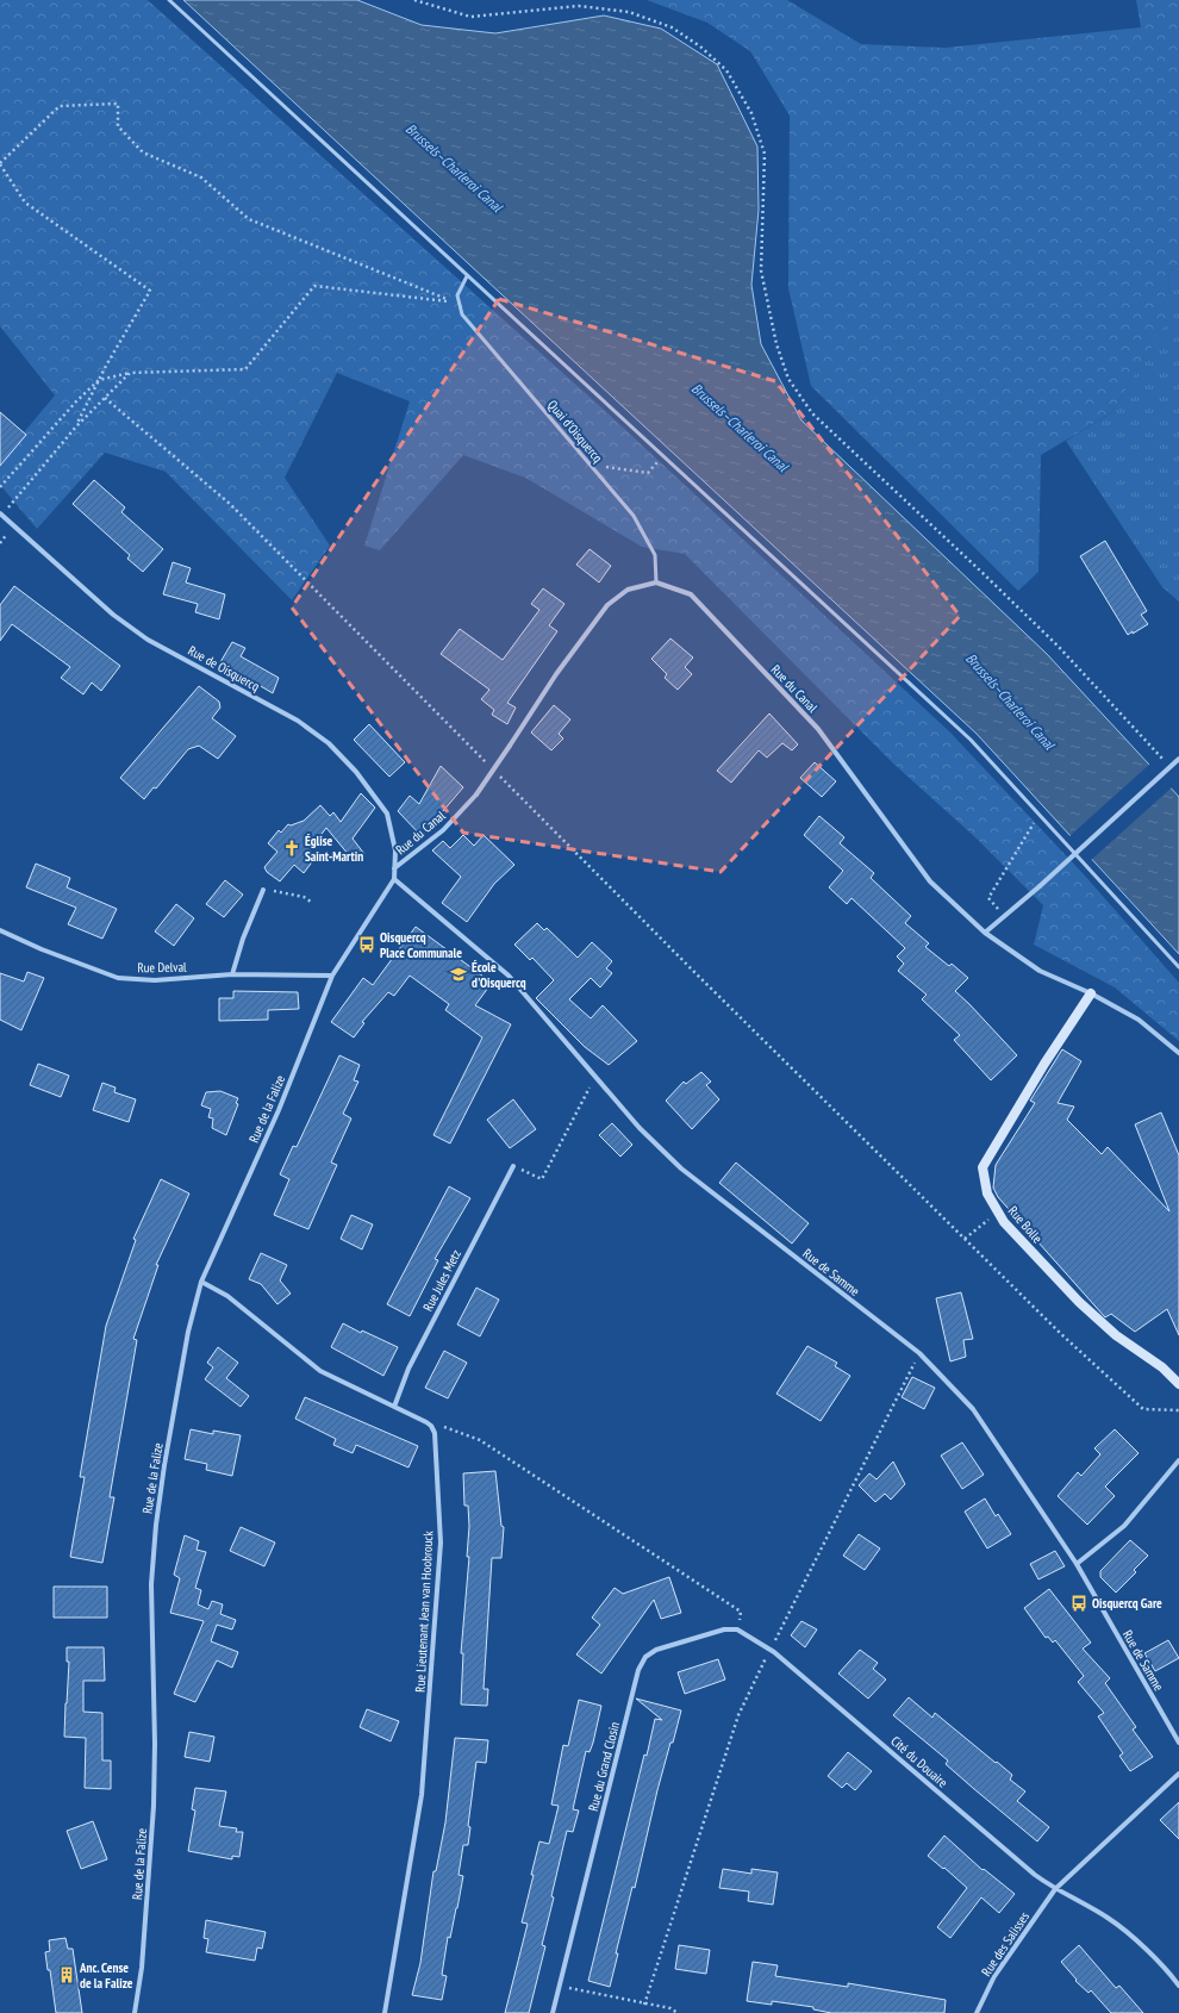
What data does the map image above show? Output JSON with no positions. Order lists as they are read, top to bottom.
{
  "streets": {
    "street": [
      "Rue de Oisquercq",
      "Rue du Canal",
      "Rue Delval",
      "Rue de la Falize",
      "Rue Bolle",
      "Rue de Samme",
      "Rue Jules Metz",
      "Rue Lieutenant Jean van Hoobrouck",
      "Cité du Douaire",
      "Rue du Grand Closin",
      "Rue des Salisses"
    ],
    "lane": ["Quai d'Oisquercq"]
  },
  "crossings": [
    ["Quai d'Oisquercq", "Rue du Canal"],
    ["Rue de Oisquercq", "Rue du Canal"],
    ["Rue de Oisquercq", "Rue de la Falize"],
    ["Rue de Oisquercq", "Rue de Samme"],
    ["Rue Delval", "Rue de la Falize"],
    ["Rue de la Falize", "Rue de Samme"],
    ["Cité du Douaire", "Rue des Salisses"]
  ],
  "water": ["Brussels–Charleroi Canal"],
  "places": {
    "church": ["Église Saint-Martin"],
    "bus stop": ["Oisquercq Place Communale", "Oisquercq Gare"],
    "school or university": ["École d'Oisquercq"],
    "building": ["Anc. Cense de la Falize"]
  }
}
